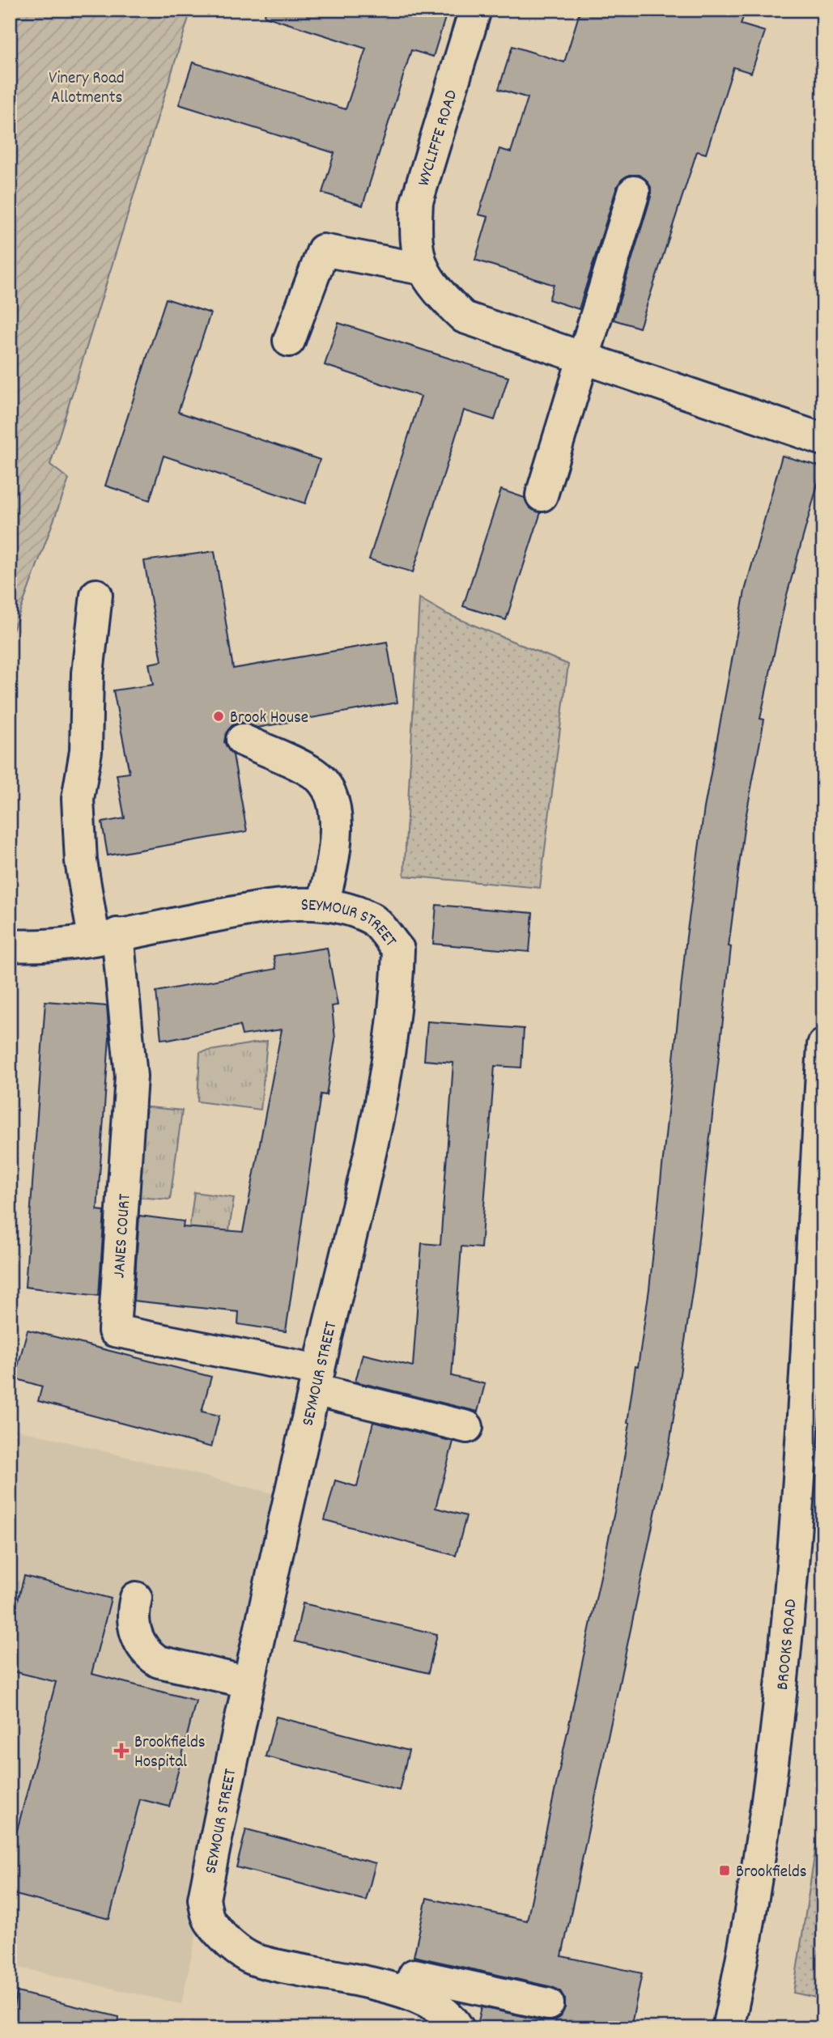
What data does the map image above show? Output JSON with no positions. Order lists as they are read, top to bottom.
{
  "streets": {
    "street": [
      "WYCLIFFE ROAD",
      "SEYMOUR STREET",
      "JANES COURT",
      "BROOKS ROAD"
    ]
  },
  "crossings": [
    ["SEYMOUR STREET", "JANES COURT"]
  ],
  "parks": ["Vinery Road Allotments"],
  "places": {
    "other": ["Brook House"],
    "health": ["Brookfields Hospital"],
    "transit": ["Brookfields"]
  }
}
